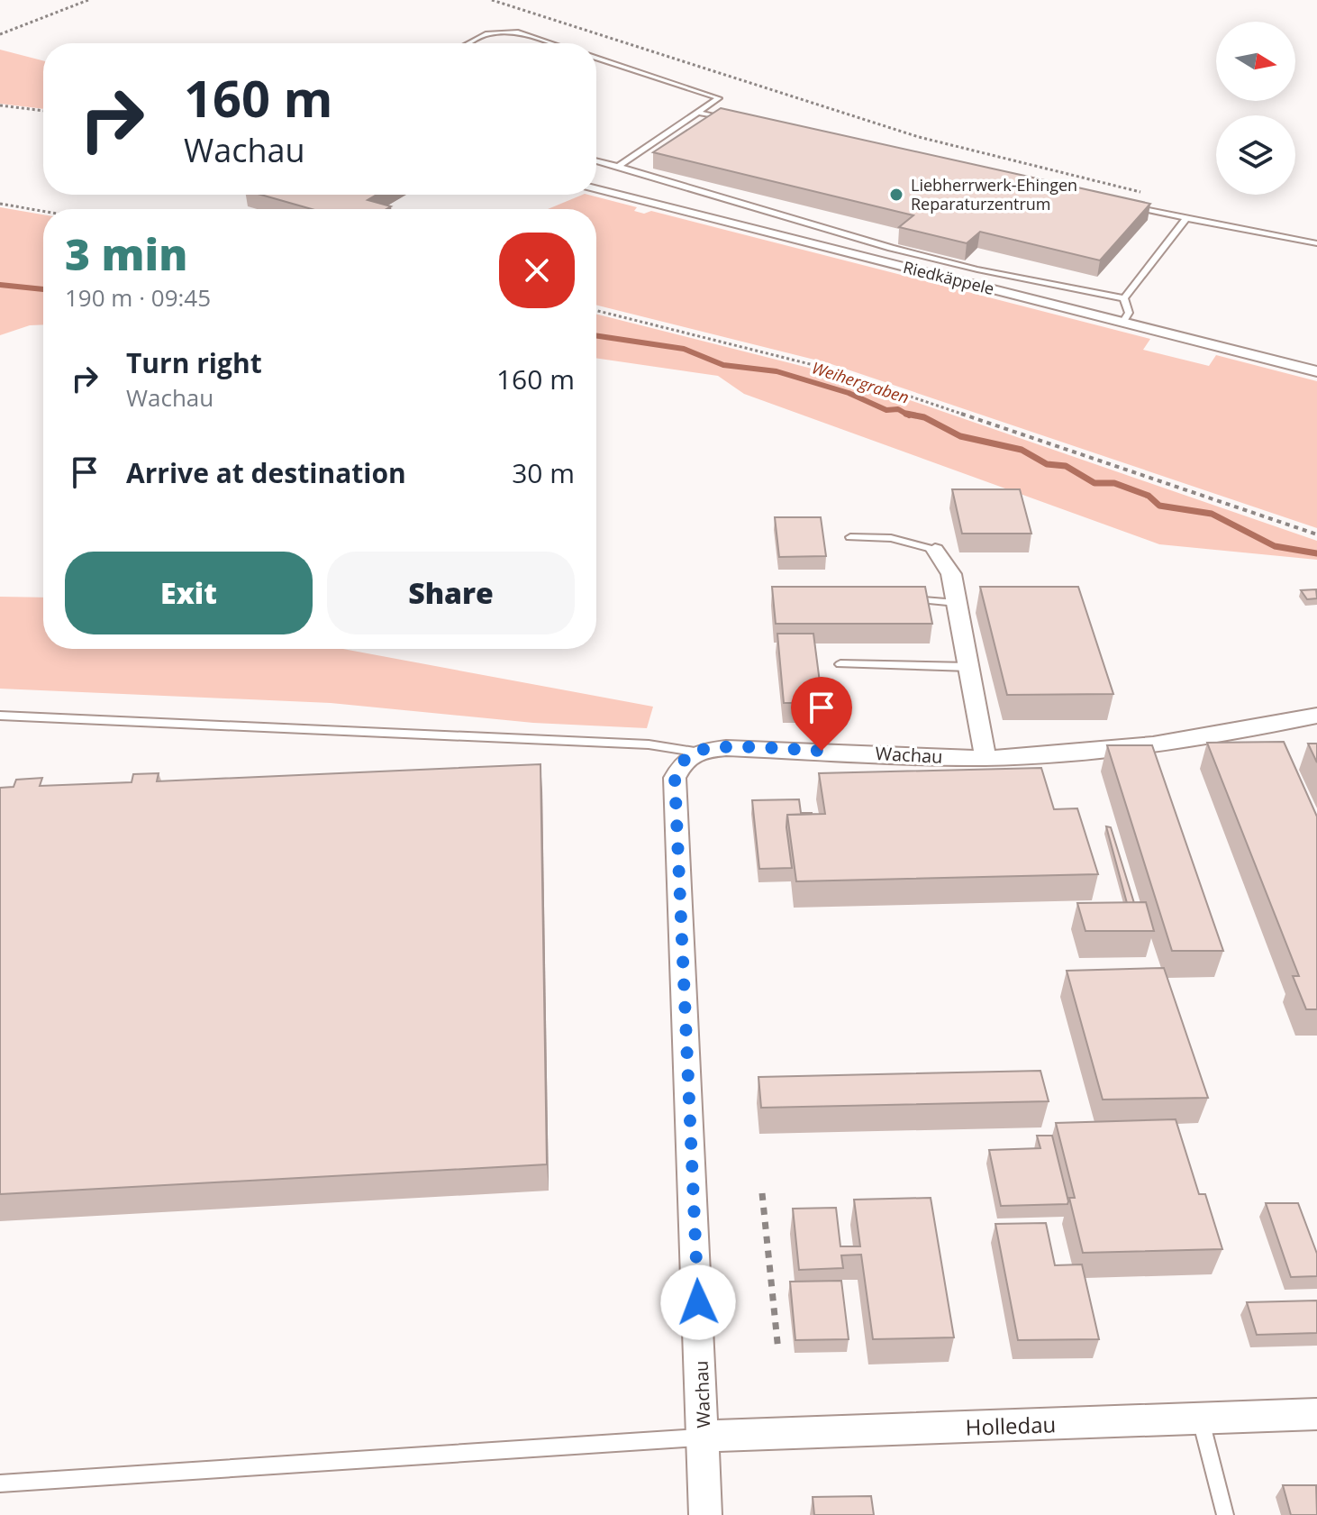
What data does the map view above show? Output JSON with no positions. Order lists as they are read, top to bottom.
{
  "streets": {
    "street": ["Riedkäppele", "Wachau", "Holledau"]
  },
  "crossings": [
    ["Wachau", "Holledau"]
  ],
  "water": ["Weihergraben"],
  "places": ["Liebherrwerk-Ehingen Reparaturzentrum"],
  "north": "right",
  "page": {
    "turn": ["160 m", "Wachau"],
    "heading": ["3 min", "190 m · 09:45"],
    "list": [
      {
        "name": "Turn right",
        "note": "Wachau",
        "value": "160 m"
      },
      {
        "name": "Arrive at destination",
        "value": "30 m"
      }
    ],
    "buttons": ["Exit", "Share"]
  }
}
